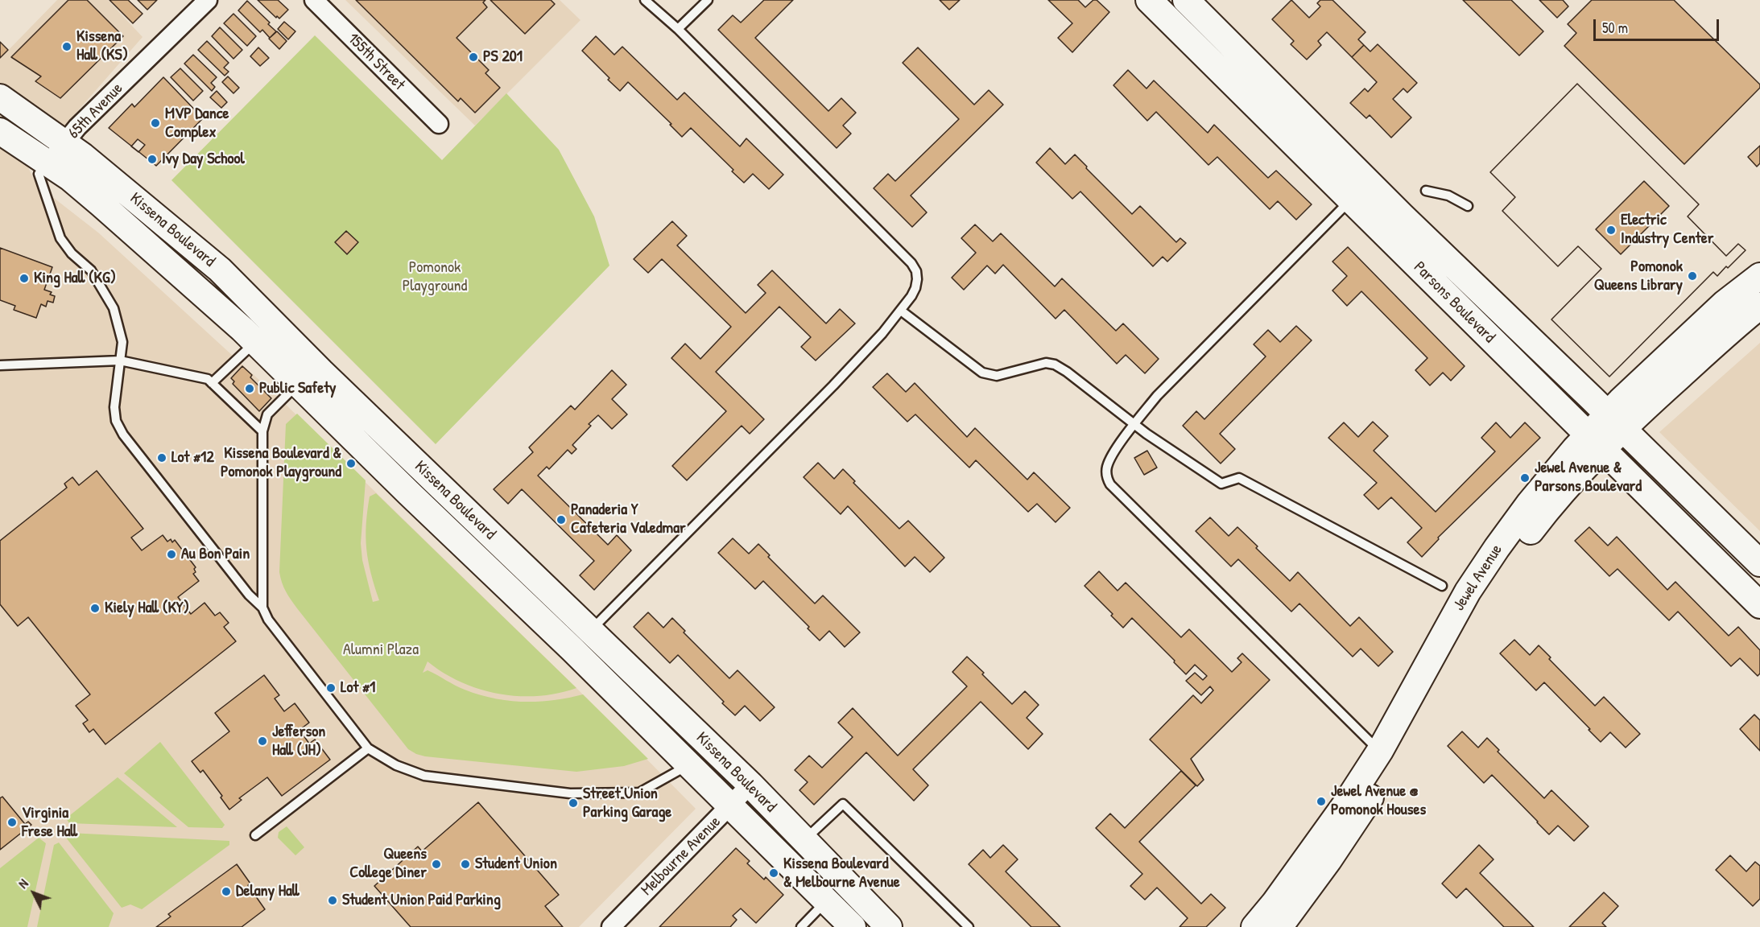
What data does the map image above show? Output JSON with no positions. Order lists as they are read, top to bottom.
{
  "streets": {
    "street": [
      "155th Street",
      "65th Avenue",
      "Kissena Boulevard",
      "Parsons Boulevard",
      "Jewel Avenue",
      "Melbourne Avenue"
    ]
  },
  "crossings": [
    ["65th Avenue", "Kissena Boulevard"],
    ["Kissena Boulevard", "Melbourne Avenue"],
    ["Parsons Boulevard", "Jewel Avenue"]
  ],
  "parks": ["Pomonok Playground", "Alumni Plaza"],
  "places": [
    "Kissena Hall (KS)",
    "PS 201",
    "MVP Dance Complex",
    "Ivy Day School",
    "Electric Industry Center",
    "Pomonok Queens Library",
    "King Hall (KG)",
    "Public Safety",
    "Lot #12",
    "Kissena Boulevard & Pomonok Playground",
    "Jewel Avenue & Parsons Boulevard",
    "Panaderia Y Cafeteria Valedmar",
    "Au Bon Pain",
    "Kiely Hall (KY)",
    "Lot #1",
    "Jefferson Hall (JH)",
    "Jewel Avenue @ Pomonok Houses",
    "Street Union Parking Garage",
    "Virginia Frese Hall",
    "Queens College Diner",
    "Student Union",
    "Kissena Boulevard & Melbourne Avenue",
    "Delany Hall",
    "Student Union Paid Parking"
  ],
  "scale_bar": "50 m",
  "north": "top left"
}
